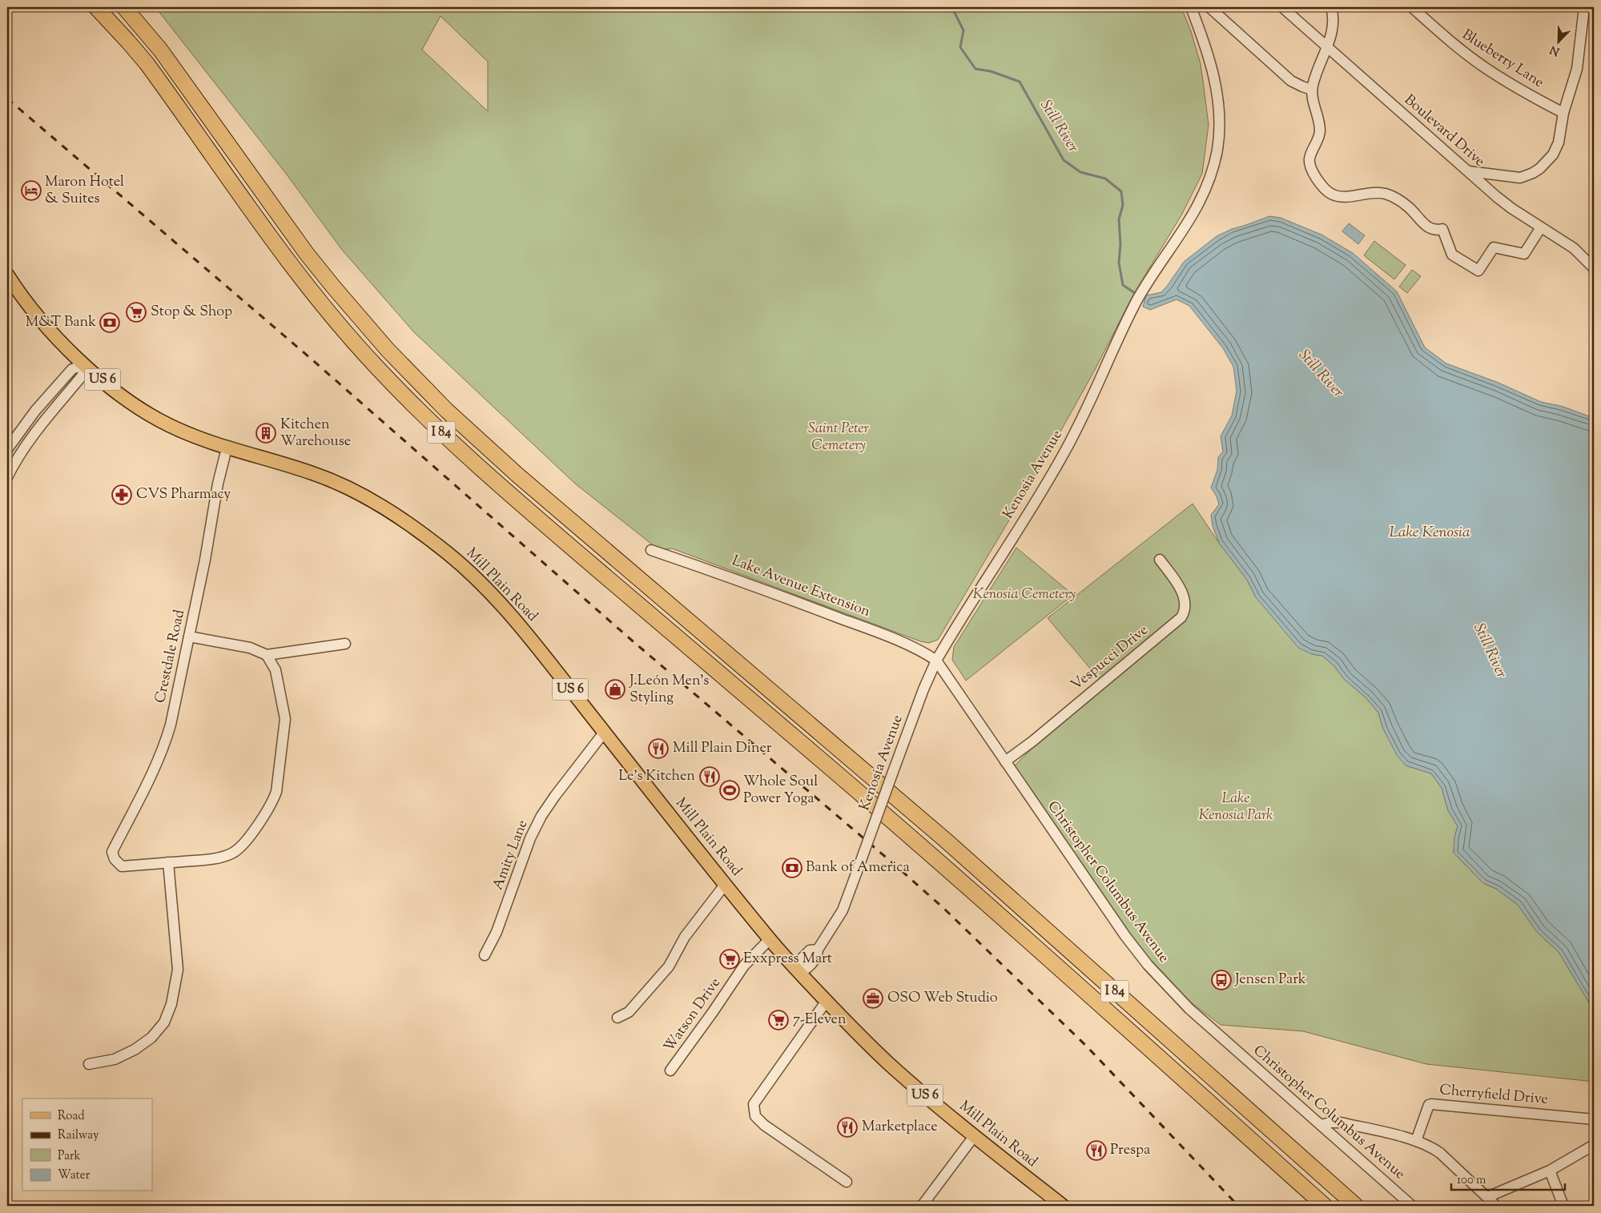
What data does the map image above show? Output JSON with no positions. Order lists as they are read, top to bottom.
{
  "streets": {
    "highway": ["I 84"],
    "main road": ["US 6", "Mill Plain Road"],
    "street": [
      "Blueberry Lane",
      "Boulevard Drive",
      "Kenosia Avenue",
      "Lake Avenue Extension",
      "Crestdale Road",
      "Vespucci Drive",
      "Amity Lane",
      "Christopher Columbus Avenue",
      "Watson Drive",
      "Cherryfield Drive"
    ]
  },
  "crossings": [
    ["US 6", "Mill Plain Road"],
    ["US 6", "Crestdale Road"],
    ["Kenosia Avenue", "Mill Plain Road"],
    ["Kenosia Avenue", "Lake Avenue Extension"],
    ["Kenosia Avenue", "Christopher Columbus Avenue"],
    ["Mill Plain Road", "Crestdale Road"],
    ["Mill Plain Road", "Amity Lane"],
    ["Mill Plain Road", "Watson Drive"],
    ["Lake Avenue Extension", "Christopher Columbus Avenue"],
    ["Vespucci Drive", "Christopher Columbus Avenue"]
  ],
  "water": ["Still River", "Lake Kenosia"],
  "parks": ["Saint Peter Cemetery", "Kenosia Cemetery", "Lake Kenosia Park"],
  "places": {
    "hotel": ["Maron Hotel & Suites"],
    "supermarket": ["Stop & Shop", "Exxpress Mart", "7-Eleven"],
    "bank": ["M&T Bank", "Bank of America"],
    "building": ["Kitchen Warehouse"],
    "pharmacy": ["CVS Pharmacy"],
    "shop": ["J.León Men's Styling"],
    "restaurant": [
      "Mill Plain Diner",
      "Le's Kitchen",
      "Marketplace",
      "Prespa"
    ],
    "sports": ["Whole Soul Power Yoga"],
    "bus stop": ["Jensen Park"],
    "office": ["OSO Web Studio"]
  },
  "legend": [
    "Road",
    "Railway",
    "Park",
    "Water"
  ],
  "scale_bar": "100 m",
  "north": "bottom left"
}
